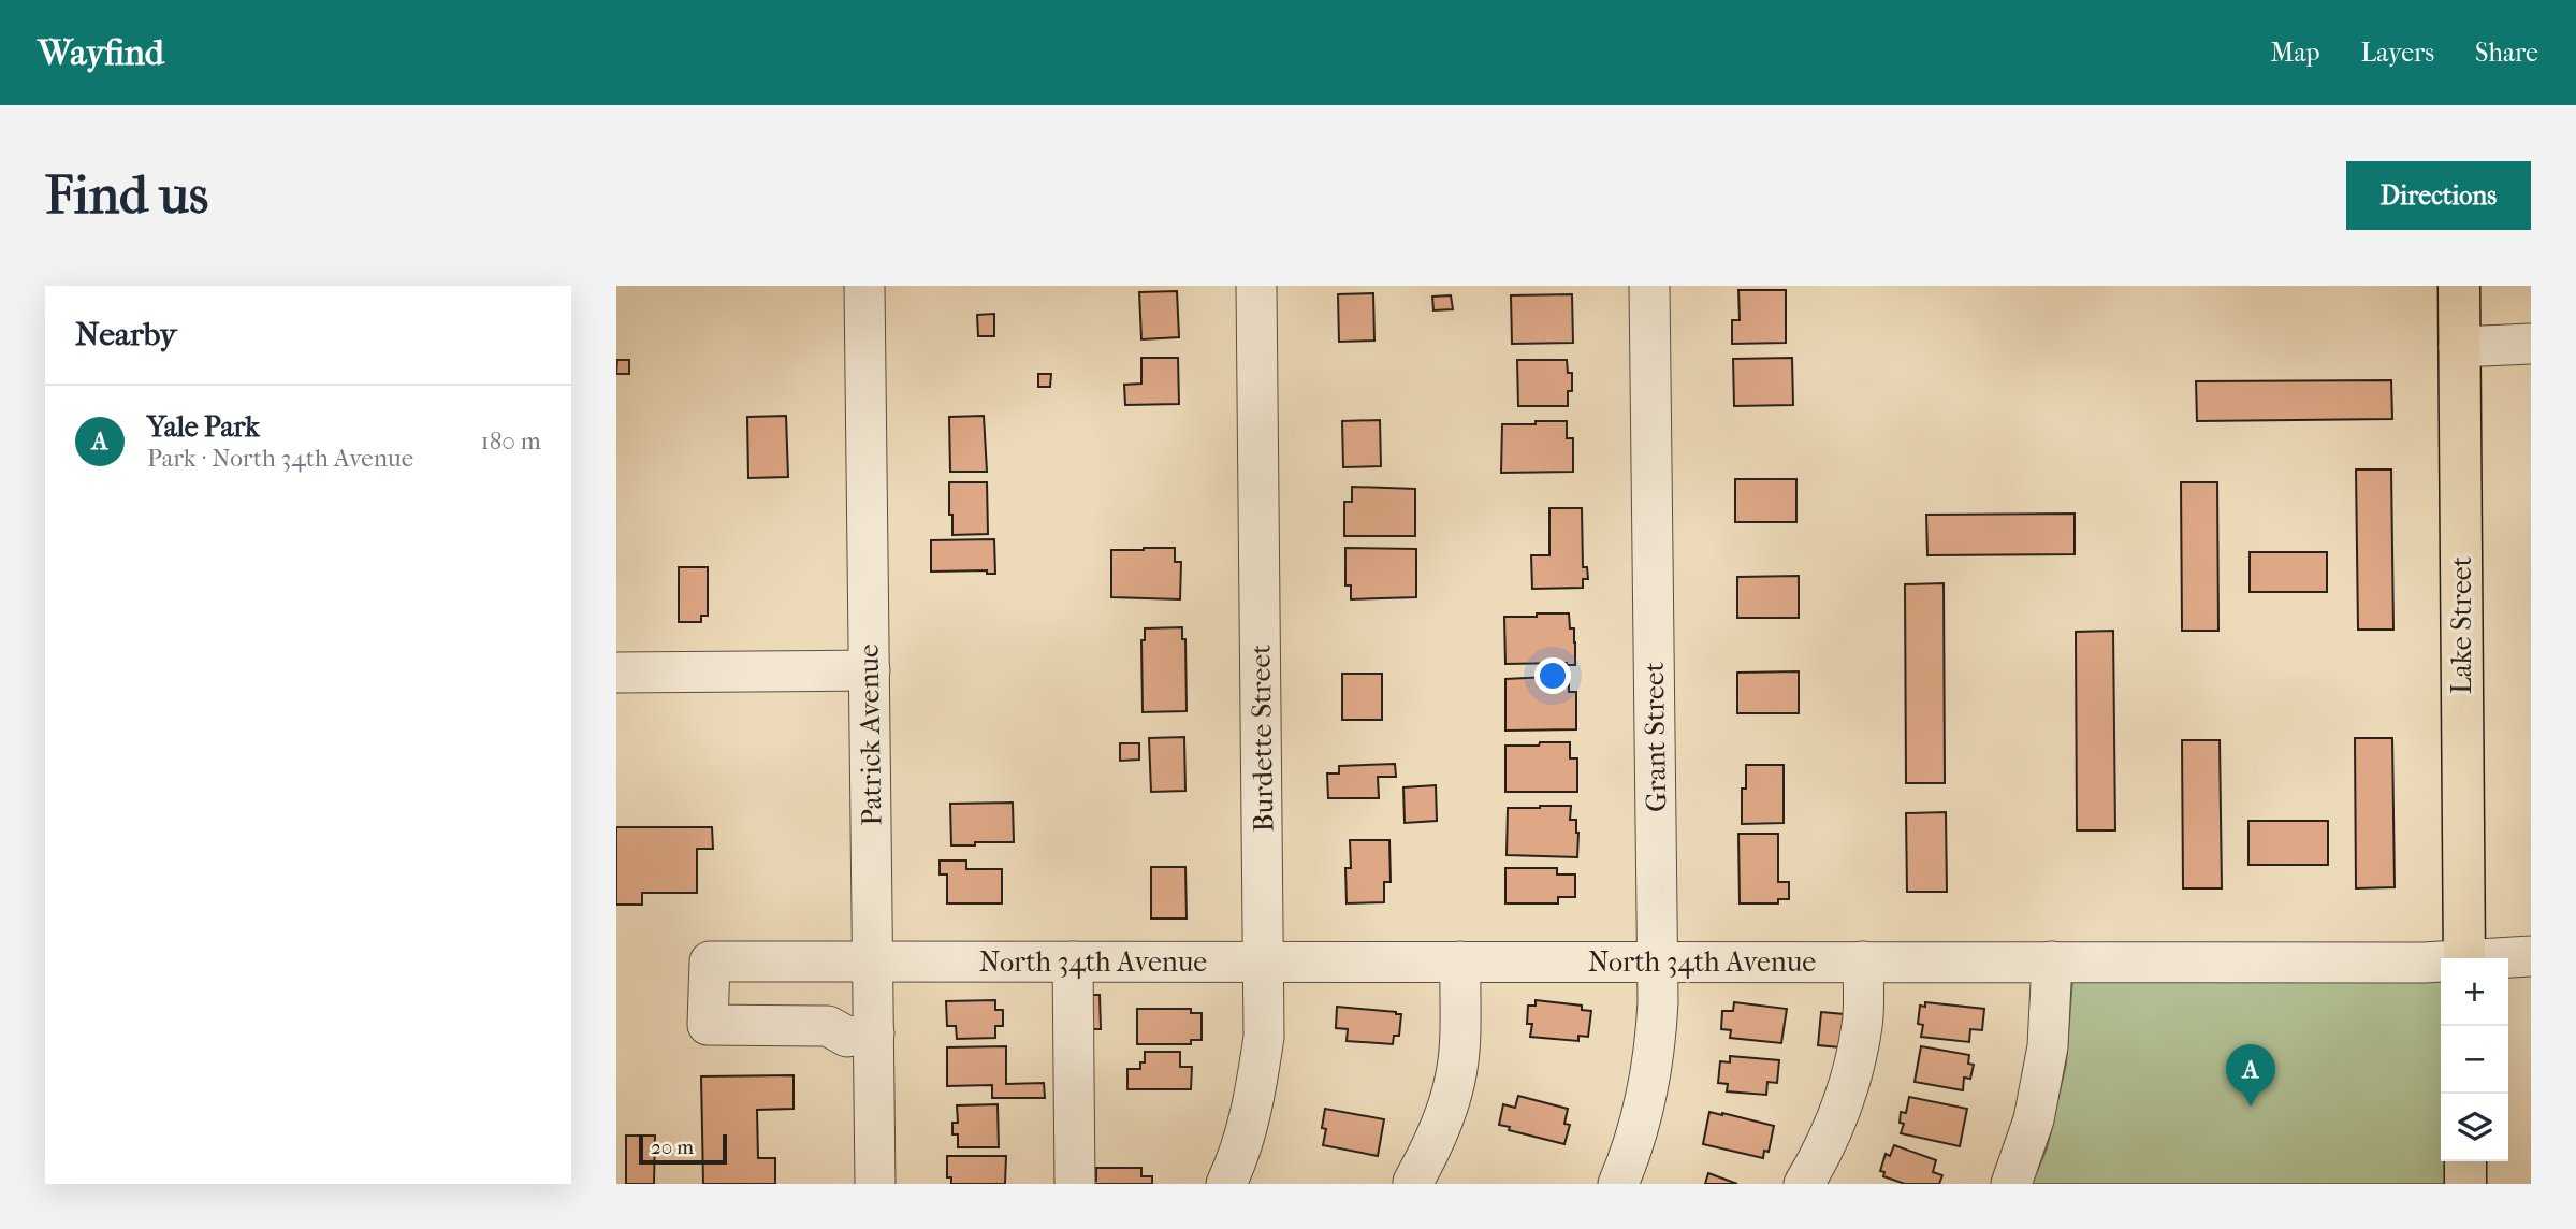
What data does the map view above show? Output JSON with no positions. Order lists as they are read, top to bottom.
{
  "streets": {
    "main road": ["Lake Street"],
    "street": [
      "Patrick Avenue",
      "Grant Street",
      "Burdette Street",
      "North 34th Avenue"
    ]
  },
  "crossings": [
    ["Patrick Avenue", "North 34th Avenue"],
    ["Grant Street", "North 34th Avenue"],
    ["Burdette Street", "North 34th Avenue"]
  ],
  "scale_bar": "20 m",
  "page": {
    "header": "Wayfind",
    "nav": ["Map", "Layers", "Share"],
    "buttons": "Directions",
    "title": "Find us",
    "heading": "Nearby",
    "list": [
      {
        "mark": "A",
        "name": "Yale Park",
        "note": "Park · North 34th Avenue",
        "value": "180 m"
      }
    ],
    "map_buttons": ["+", "−"],
    "pins": "A",
    "scale": "20 m"
  }
}
